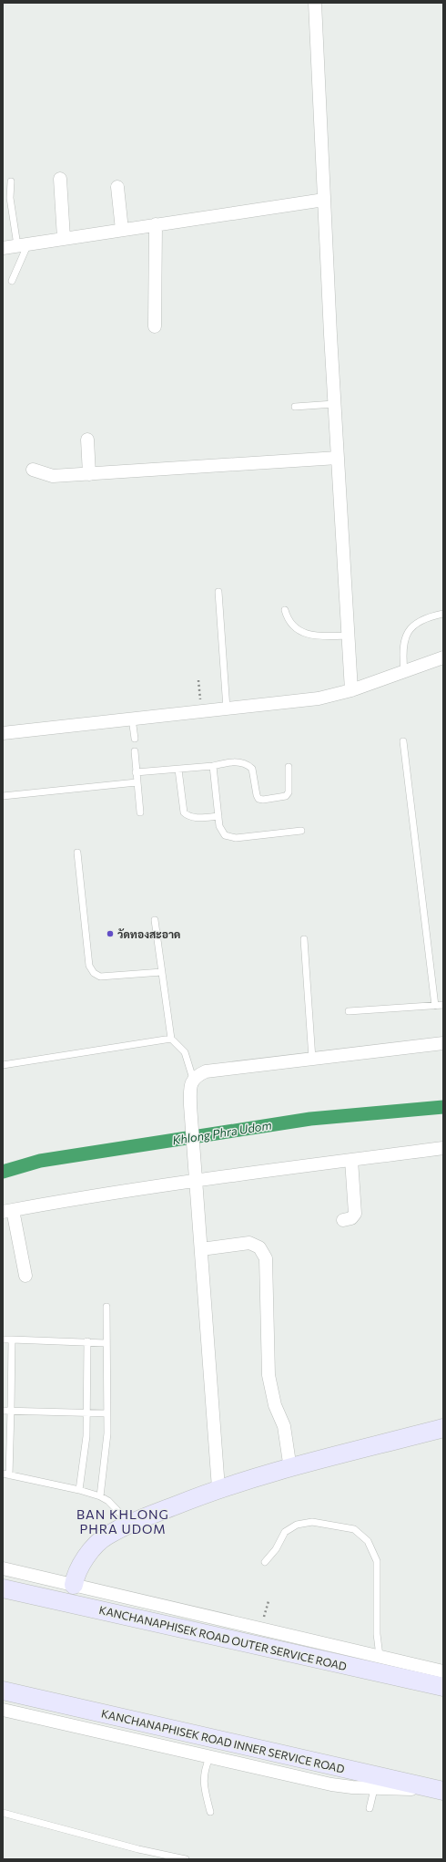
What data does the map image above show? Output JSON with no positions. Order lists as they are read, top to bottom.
{
  "streets": {
    "main road": ["KANCHANAPHISEK ROAD OUTER SERVICE ROAD", "KANCHANAPHISEK ROAD INNER SERVICE ROAD"]
  },
  "districts": ["BAN KHLONG PHRA UDOM"],
  "water": ["Khlong Phra Udom"],
  "places": ["วัดทองสะอาด"]
}
